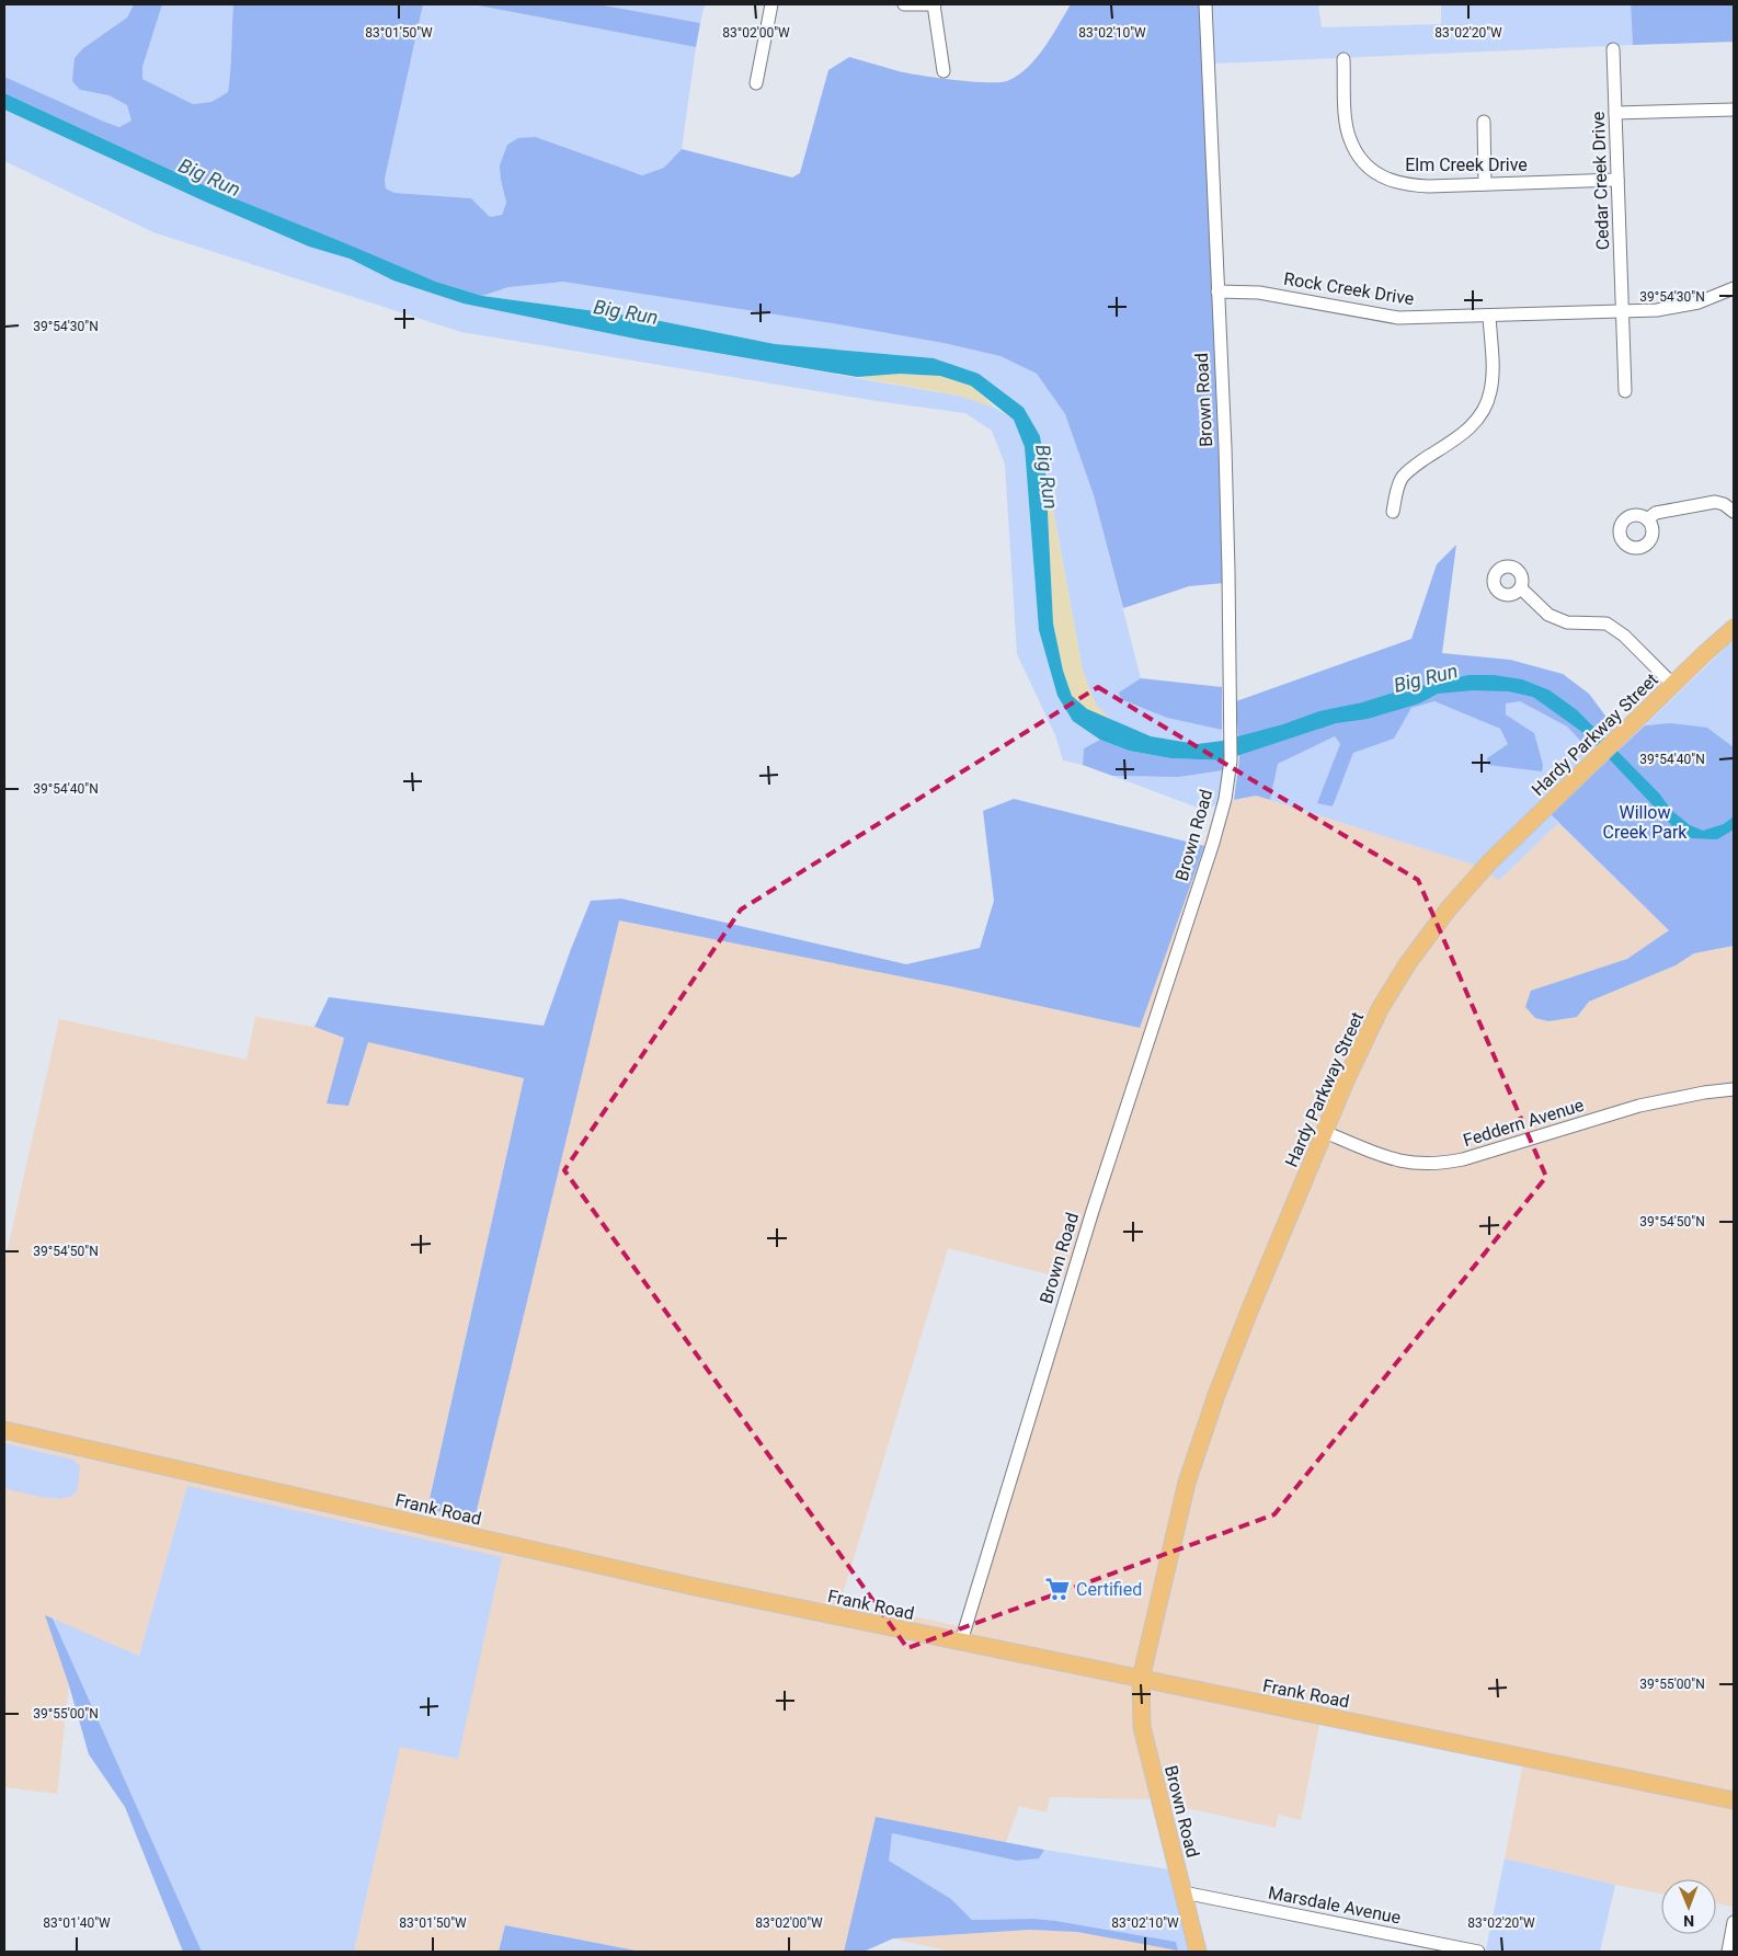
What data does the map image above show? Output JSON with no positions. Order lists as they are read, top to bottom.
{
  "streets": {
    "main road": ["Brown Road", "Hardy Parkway Street", "Frank Road"],
    "street": [
      "Elm Creek Drive",
      "Cedar Creek Drive",
      "Rock Creek Drive",
      "Feddern Avenue",
      "Marsdale Avenue"
    ]
  },
  "crossings": [
    ["Elm Creek Drive", "Cedar Creek Drive"],
    ["Cedar Creek Drive", "Rock Creek Drive"],
    ["Rock Creek Drive", "Brown Road"],
    ["Brown Road", "Hardy Parkway Street"],
    ["Brown Road", "Frank Road"],
    ["Brown Road", "Marsdale Avenue"],
    ["Hardy Parkway Street", "Feddern Avenue"],
    ["Hardy Parkway Street", "Frank Road"]
  ],
  "water": ["Big Run"],
  "parks": ["Willow Creek Park"],
  "places": {
    "supermarket": ["Certified"]
  },
  "north": "bottom",
  "coordinates": [
    "83°01'50\"W",
    "83°02'00\"W",
    "83°02'10\"W",
    "83°02'20\"W",
    "39°54'30\"N",
    "39°54'40\"N",
    "39°54'50\"N",
    "39°55'00\"N",
    "83°01'40\"W"
  ]
}
